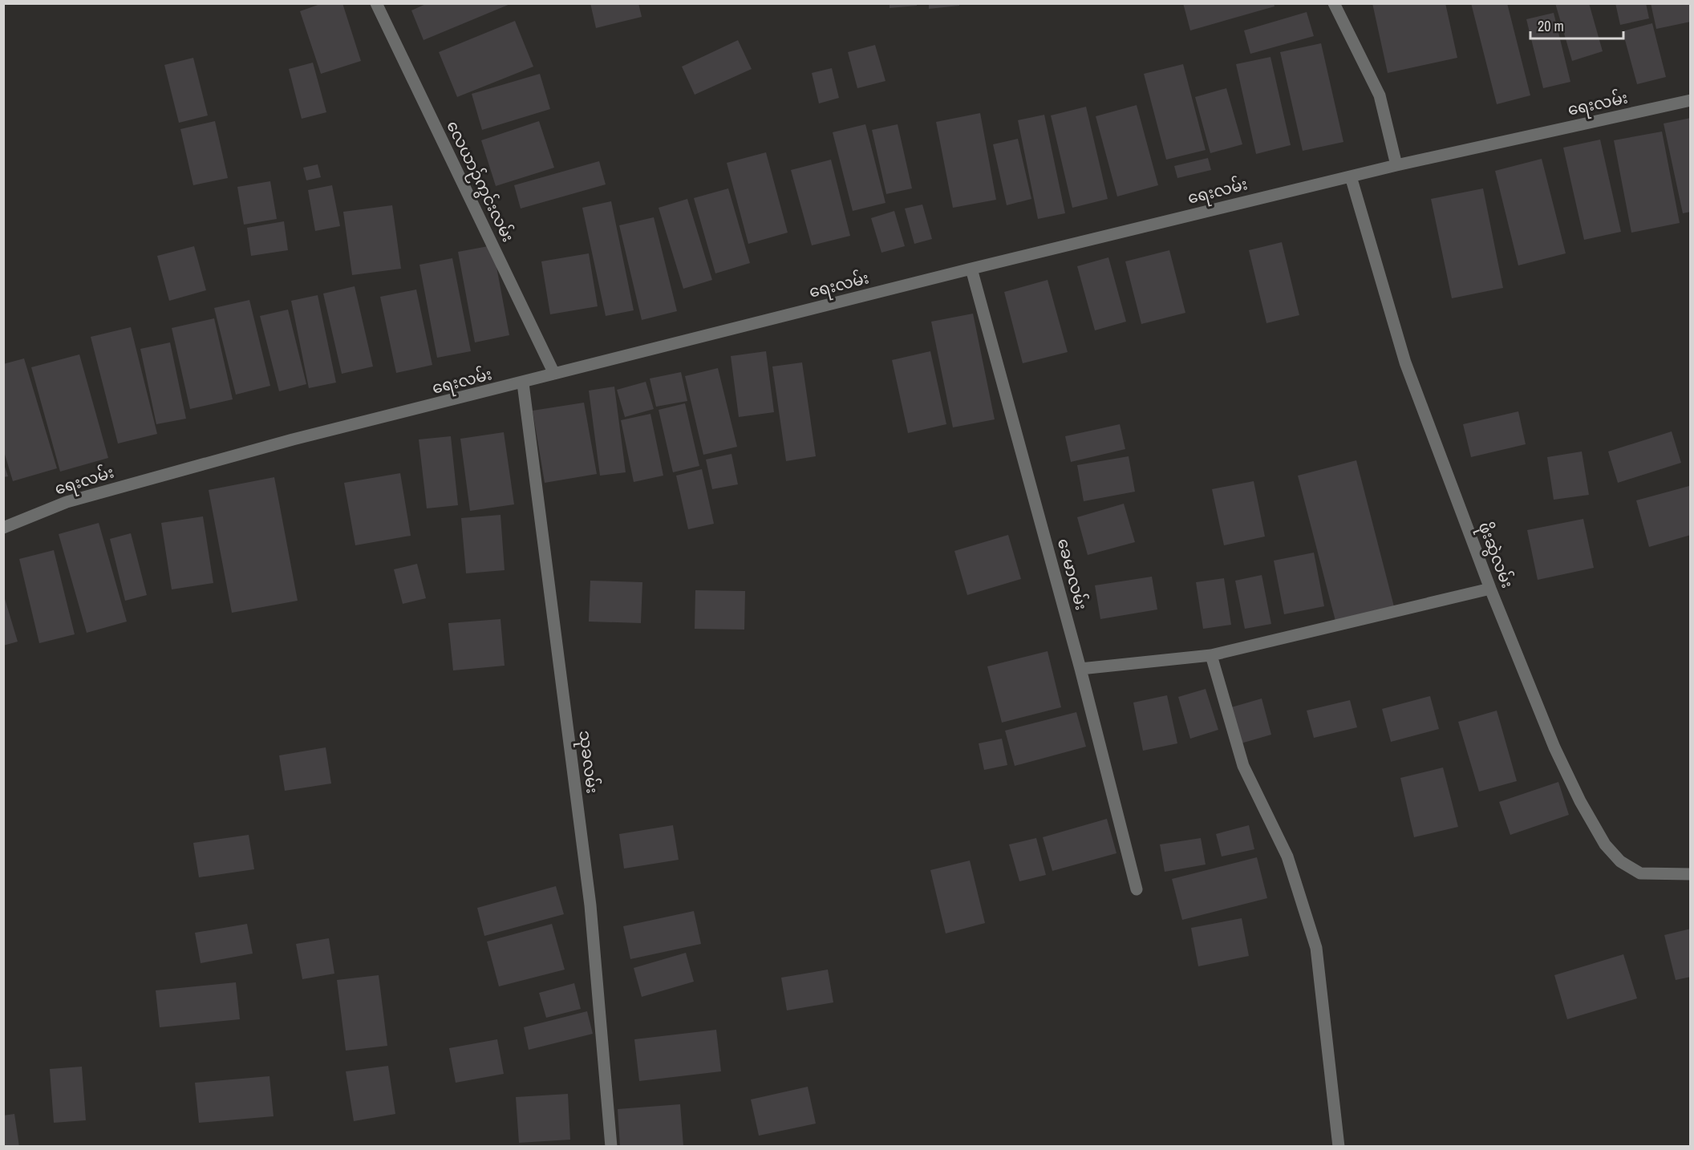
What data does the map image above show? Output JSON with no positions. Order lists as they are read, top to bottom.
{
  "streets": {
    "street": [
      "ရေးလမ်း",
      "လေယာဉ်ကွင်းလမ်း",
      "ဖိုးဆွဲလမ်း",
      "ခေမာလမ်း",
      "သုခလမ်း"
    ]
  },
  "crossings": [
    ["ရေးလမ်း", "လေယာဉ်ကွင်းလမ်း"],
    ["ရေးလမ်း", "ဖိုးဆွဲလမ်း"],
    ["ရေးလမ်း", "ခေမာလမ်း"],
    ["ရေးလမ်း", "သုခလမ်း"]
  ],
  "scale_bar": "20 m"
}
